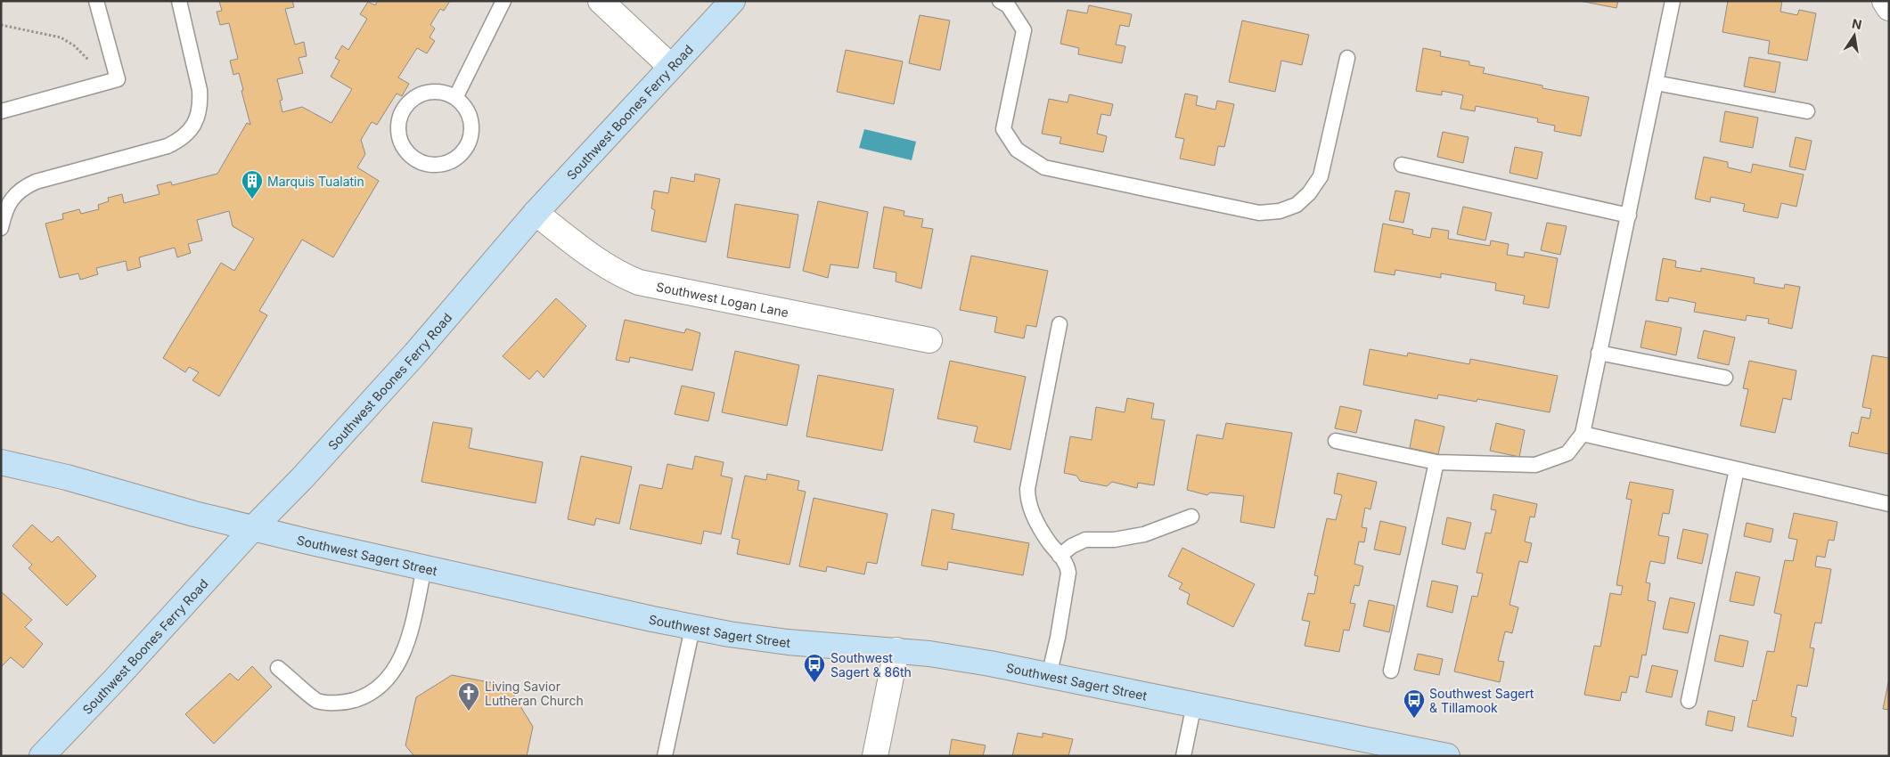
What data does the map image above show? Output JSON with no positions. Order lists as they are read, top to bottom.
{
  "streets": {
    "main road": ["Southwest Boones Ferry Road", "Southwest Sagert Street"],
    "street": ["Southwest Logan Lane"]
  },
  "crossings": [
    ["Southwest Boones Ferry Road", "Southwest Logan Lane"],
    ["Southwest Boones Ferry Road", "Southwest Sagert Street"]
  ],
  "places": {
    "building": ["Marquis Tualatin"],
    "bus stop": ["Southwest Sagert & 86th", "Southwest Sagert & Tillamook"],
    "church": ["Living Savior Lutheran Church"]
  },
  "north": "top"
}
